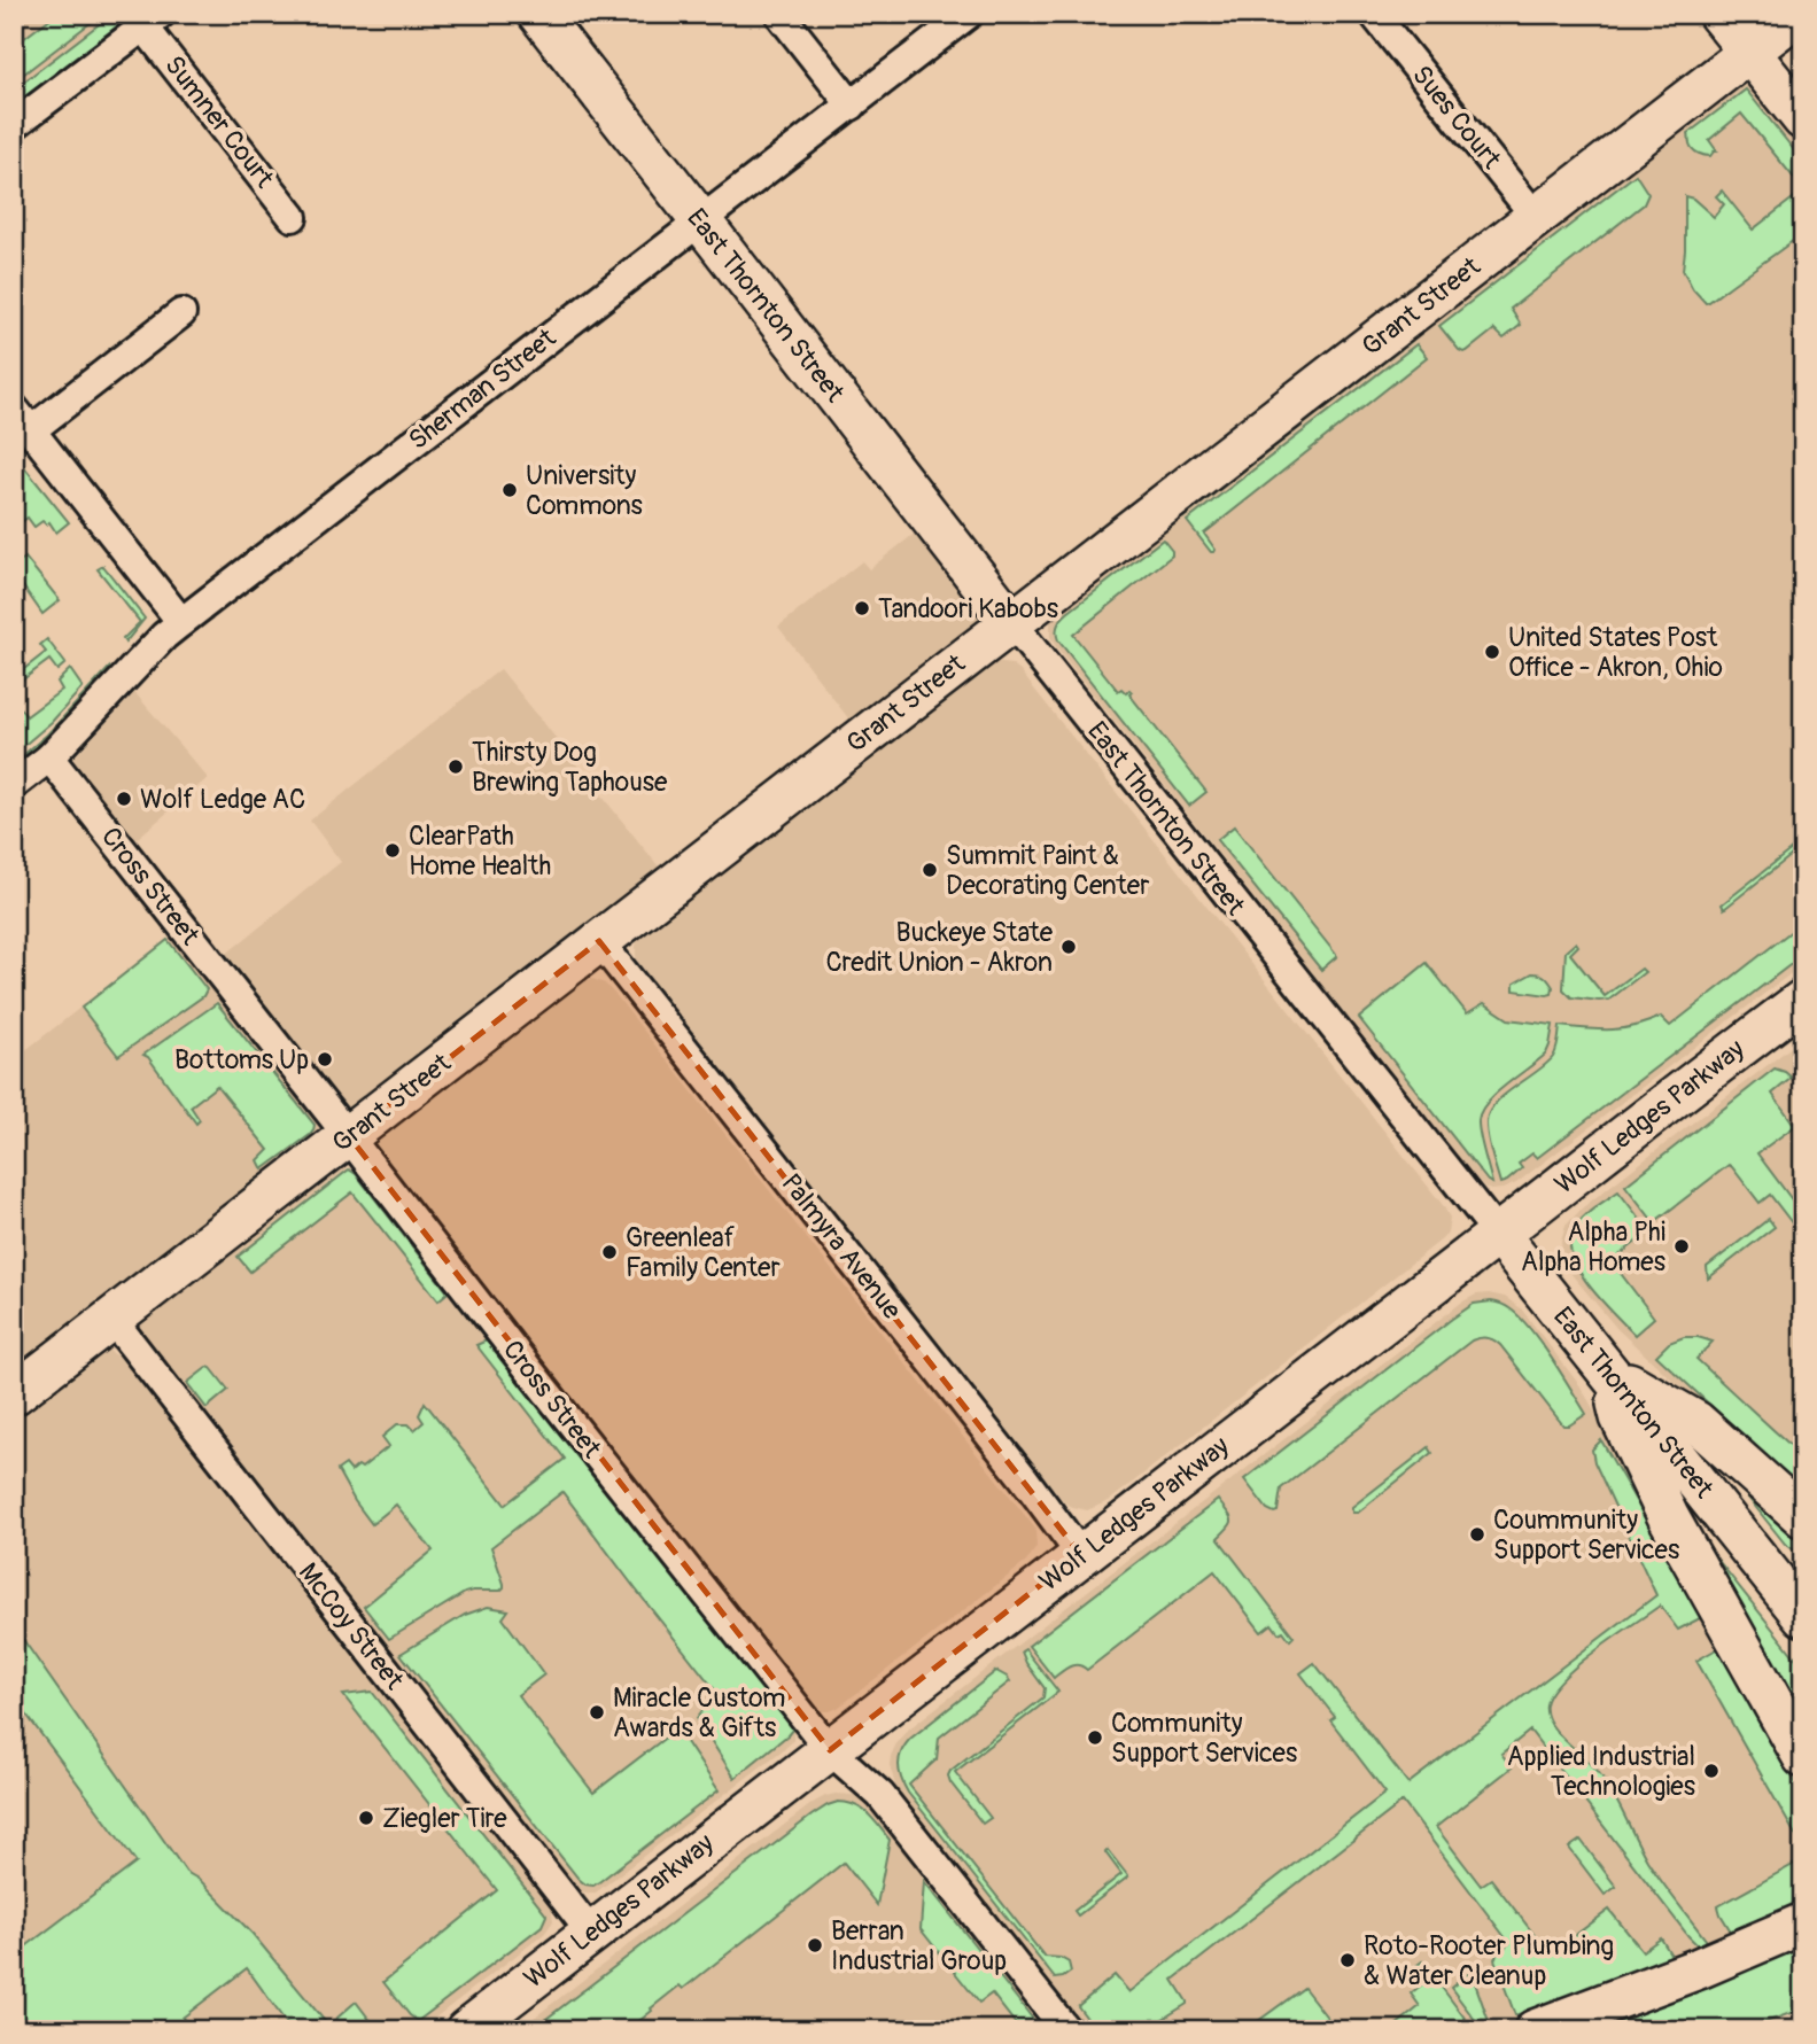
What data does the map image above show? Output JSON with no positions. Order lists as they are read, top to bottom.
{
  "streets": {
    "main road": ["East Thornton Street", "Grant Street", "Wolf Ledges Parkway"],
    "street": [
      "Sues Court",
      "Sumner Court",
      "Sherman Street",
      "Cross Street",
      "Palmyra Avenue",
      "McCoy Street"
    ]
  },
  "crossings": [
    ["Sues Court", "Grant Street"],
    ["East Thornton Street", "Grant Street"],
    ["East Thornton Street", "Sherman Street"],
    ["East Thornton Street", "Wolf Ledges Parkway"],
    ["Grant Street", "Cross Street"],
    ["Grant Street", "Palmyra Avenue"],
    ["Grant Street", "McCoy Street"],
    ["Sherman Street", "Cross Street"],
    ["Cross Street", "Wolf Ledges Parkway"],
    ["Wolf Ledges Parkway", "Palmyra Avenue"],
    ["Wolf Ledges Parkway", "McCoy Street"]
  ],
  "places": [
    "University Commons",
    "Tandoori Kabobs",
    "United States Post Office - Akron, Ohio",
    "Thirsty Dog Brewing Taphouse",
    "Wolf Ledge AC",
    "ClearPath Home Health",
    "Summit Paint & Decorating Center",
    "Buckeye State Credit Union - Akron",
    "Bottoms Up",
    "Alpha Phi Alpha Homes",
    "Greenleaf Family Center",
    "Coummunity Support Services",
    "Miracle Custom Awards & Gifts",
    "Community Support Services",
    "Applied Industrial Technologies",
    "Ziegler Tire",
    "Berran Industrial Group",
    "Roto-Rooter Plumbing & Water Cleanup"
  ]
}
